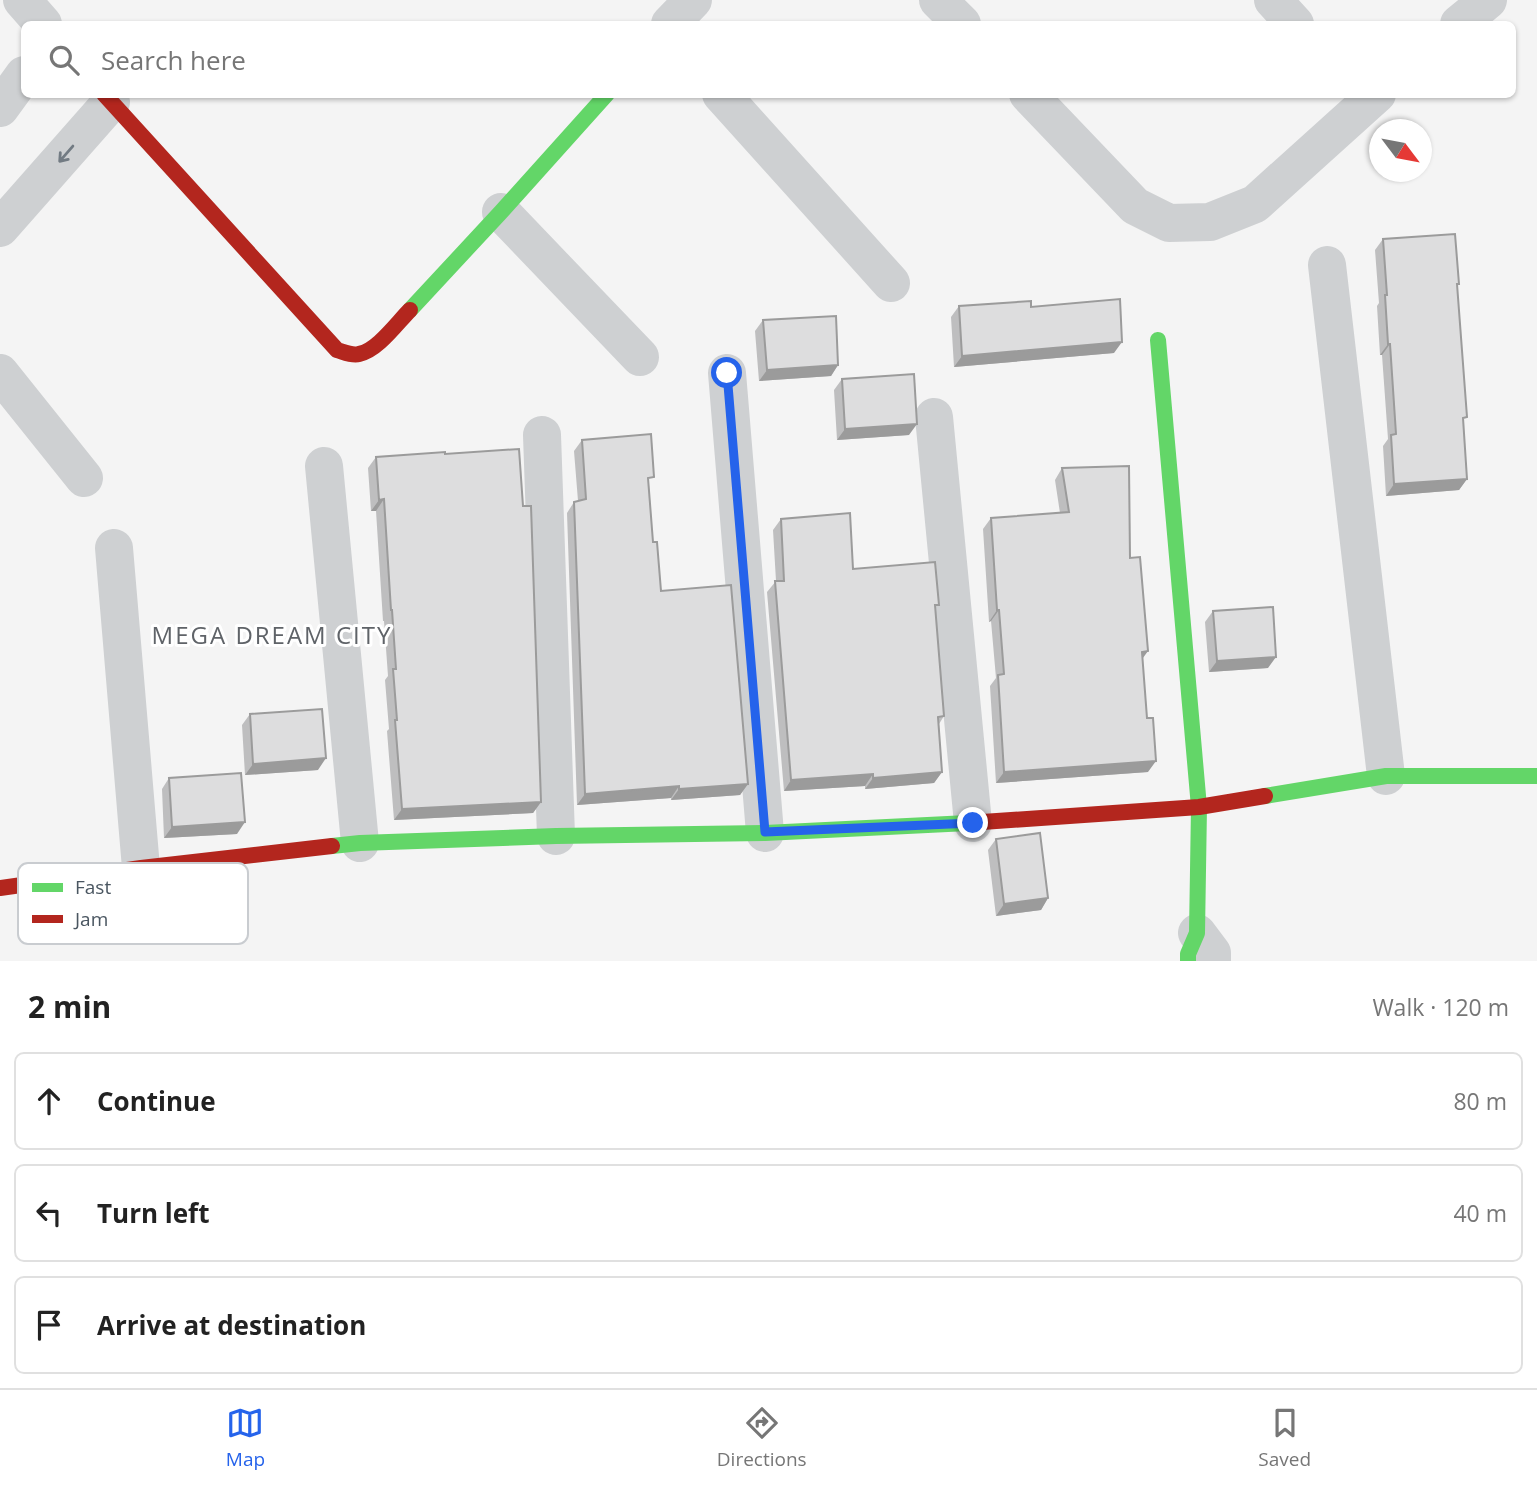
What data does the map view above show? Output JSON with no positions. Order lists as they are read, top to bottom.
{
  "districts": ["MEGA DREAM CITY"],
  "legend": ["Fast", "Jam"],
  "north": "bottom right",
  "page": {
    "search": "Search here",
    "heading": ["2 min", "Walk · 120 m"],
    "list": [
      ["Continue", "80 m"],
      ["Turn left", "40 m"],
      "Arrive at destination"
    ],
    "nav": ["Map", "Directions", "Saved"]
  }
}
